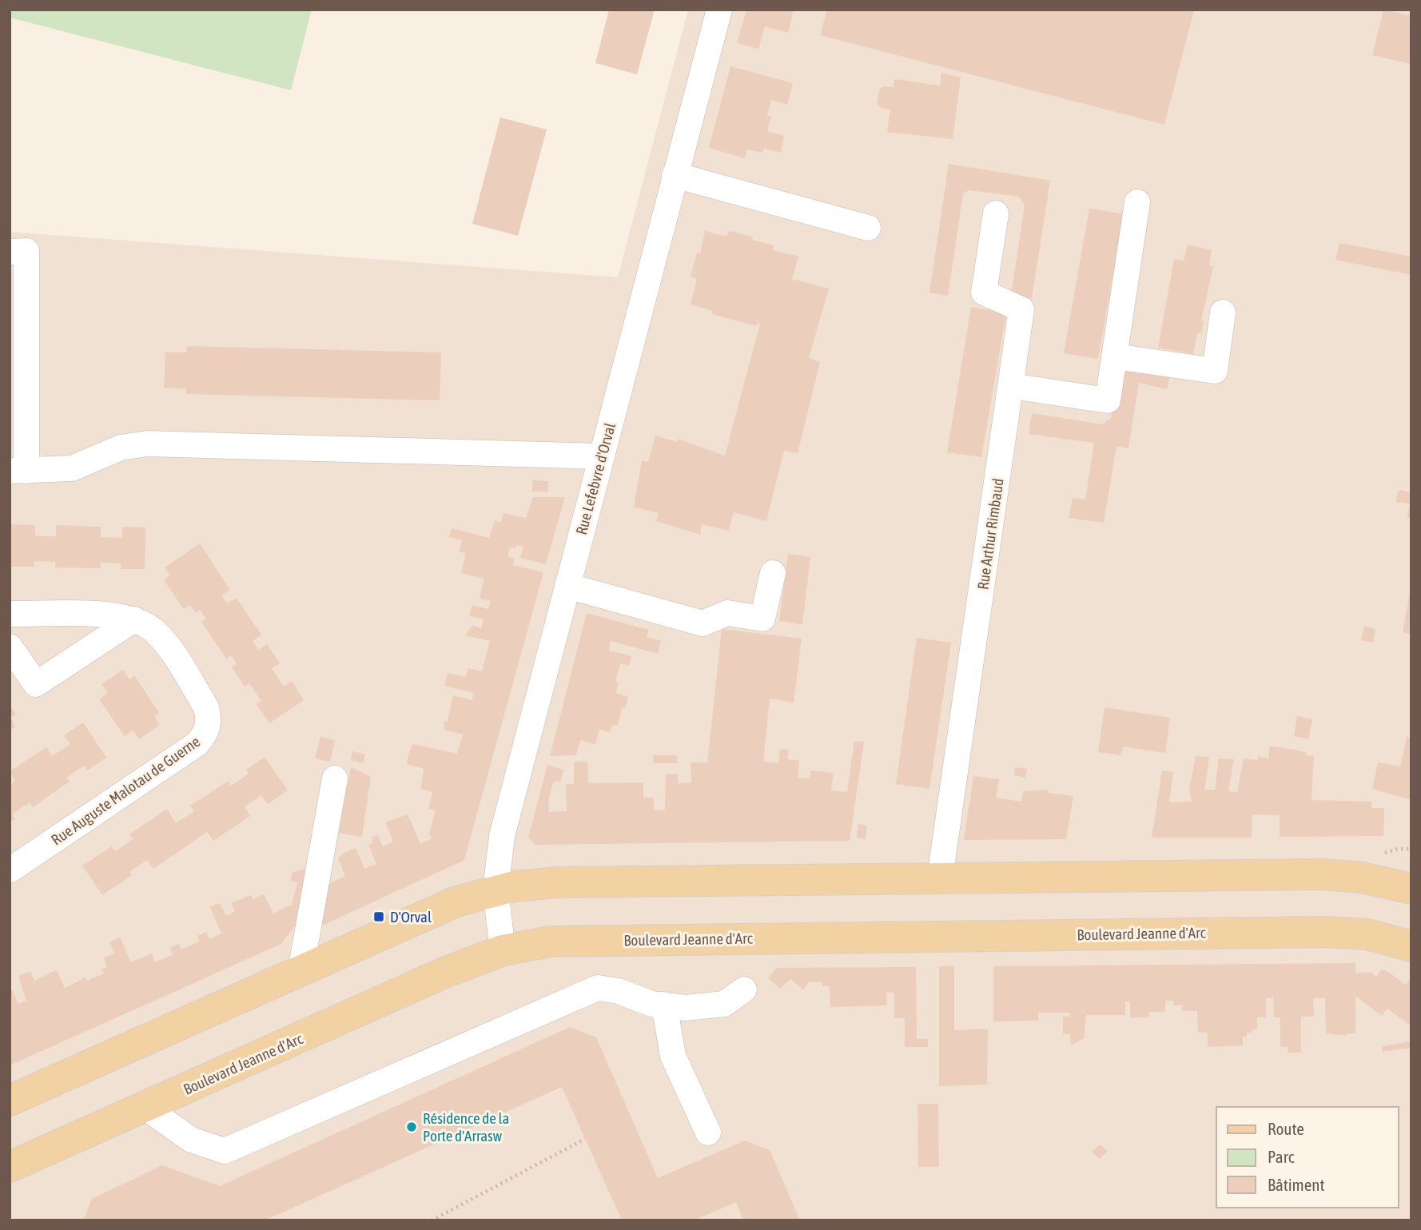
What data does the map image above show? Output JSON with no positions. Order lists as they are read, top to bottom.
{
  "streets": {
    "main road": ["Boulevard Jeanne d'Arc"],
    "street": ["Rue Lefebvre d'Orval", "Rue Arthur Rimbaud", "Rue Auguste Malotau de Guerne"]
  },
  "crossings": [
    ["Rue Lefebvre d'Orval", "Boulevard Jeanne d'Arc"]
  ],
  "places": {
    "transit": ["D'Orval"],
    "other": ["Résidence de la Porte d'Arrasw"]
  },
  "legend": ["Route", "Parc", "Bâtiment"]
}
